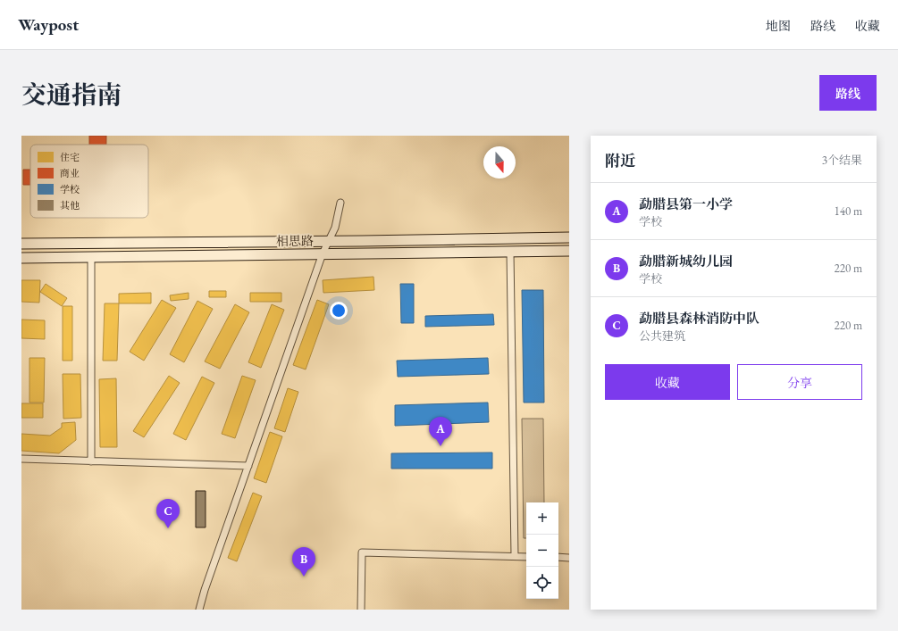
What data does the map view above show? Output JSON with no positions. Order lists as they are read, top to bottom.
{
  "streets": {
    "main road": ["相思路"]
  },
  "legend": [
    "住宅",
    "商业",
    "学校",
    "其他"
  ],
  "north": "bottom",
  "page": {
    "header": "Waypost",
    "nav": ["地图", "路线", "收藏"],
    "title": "交通指南",
    "buttons": [
      "路线",
      ["收藏", "分享"]
    ],
    "heading": ["附近", "3个结果"],
    "list": [
      {
        "mark": "A",
        "name": "勐腊县第一小学",
        "note": "学校",
        "value": "140 m"
      },
      {
        "mark": "B",
        "name": "勐腊新城幼儿园",
        "note": "学校",
        "value": "220 m"
      },
      {
        "mark": "C",
        "name": "勐腊县森林消防中队",
        "note": "公共建筑",
        "value": "220 m"
      }
    ],
    "pins": ["A", "C", "B"],
    "map_buttons": ["+", "−"]
  }
}
